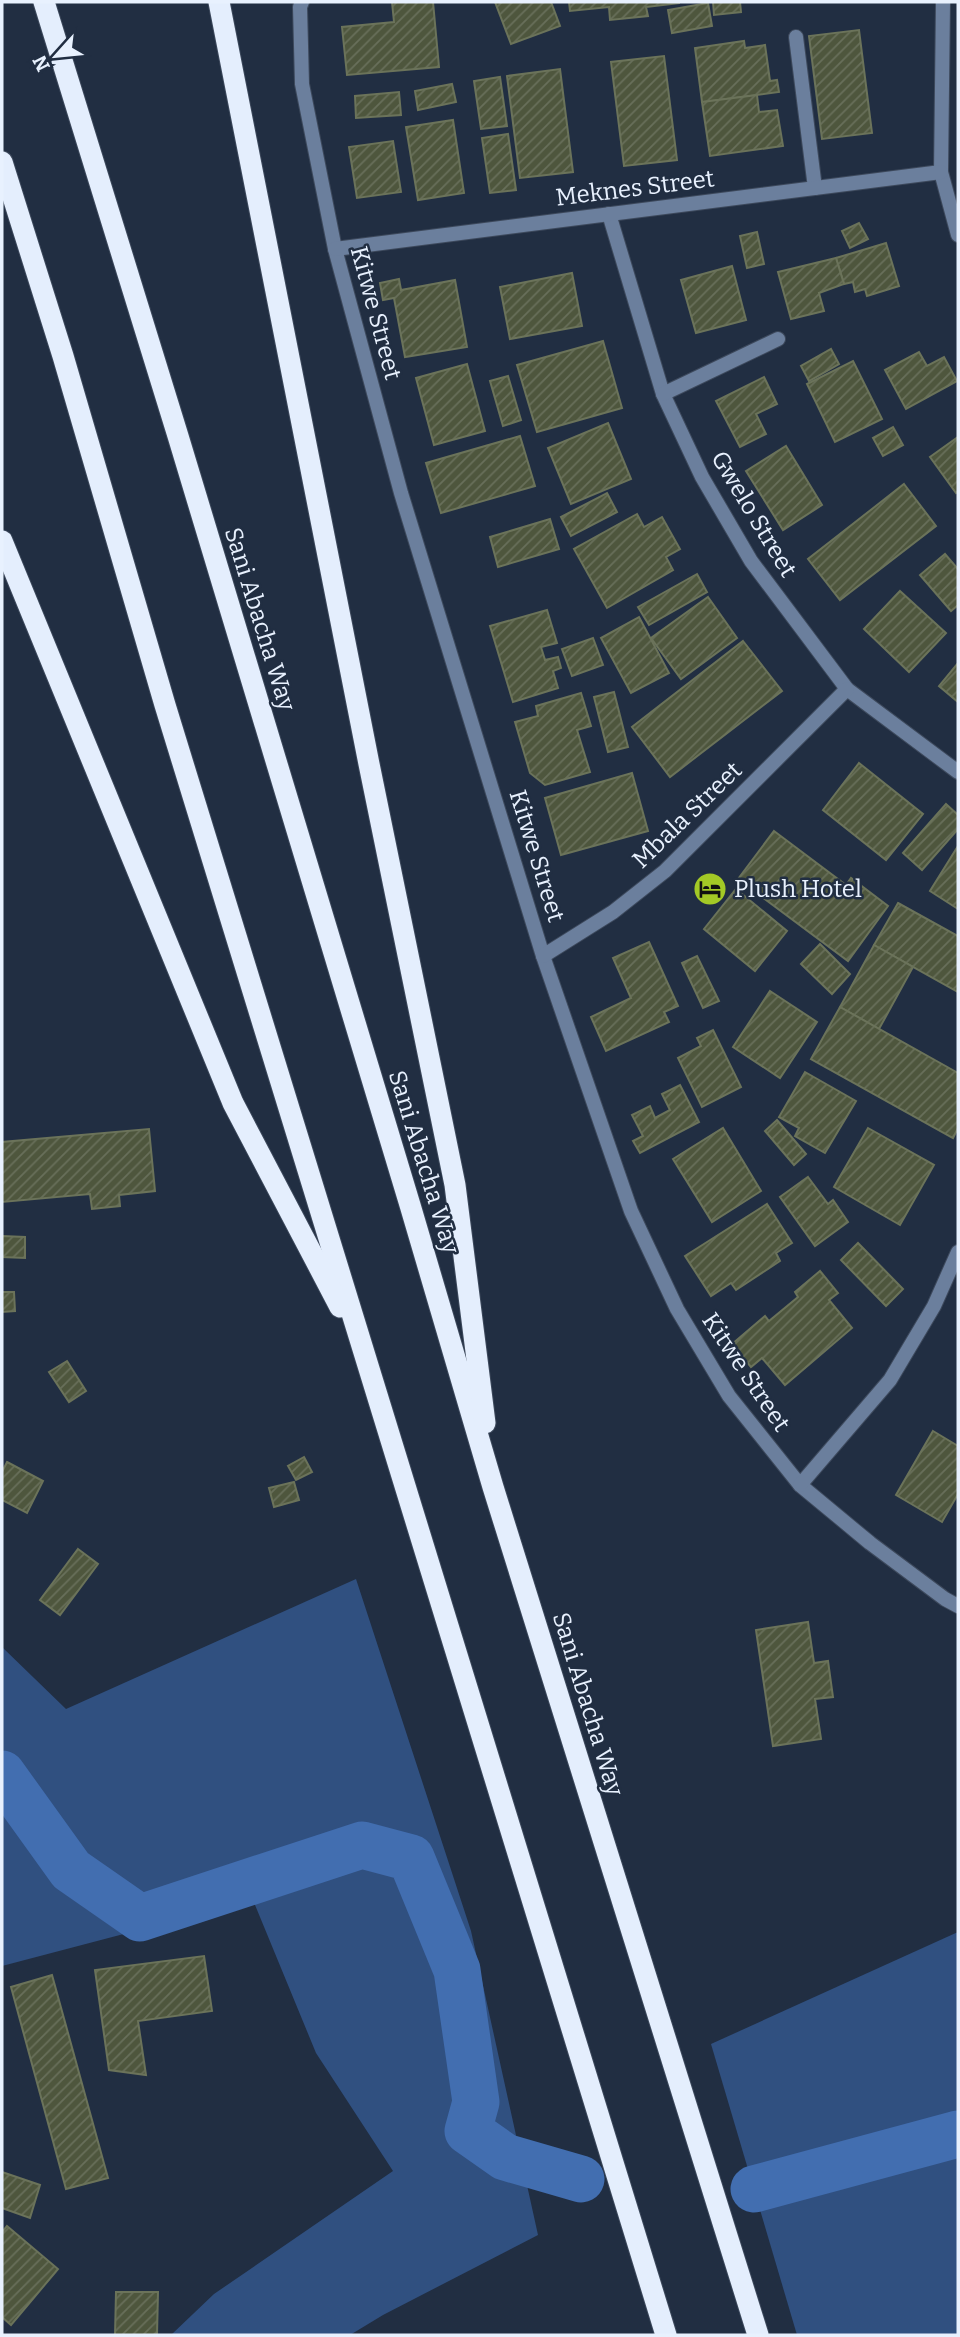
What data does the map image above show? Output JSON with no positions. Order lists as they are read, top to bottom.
{
  "streets": {
    "highway": ["Sani Abacha Way"],
    "street": [
      "Meknes Street",
      "Kitwe Street",
      "Gwelo Street",
      "Mbala Street"
    ]
  },
  "crossings": [
    ["Meknes Street", "Kitwe Street"],
    ["Meknes Street", "Gwelo Street"],
    ["Kitwe Street", "Mbala Street"],
    ["Gwelo Street", "Mbala Street"]
  ],
  "places": {
    "hotel": ["Plush Hotel"]
  },
  "north": "bottom left"
}
